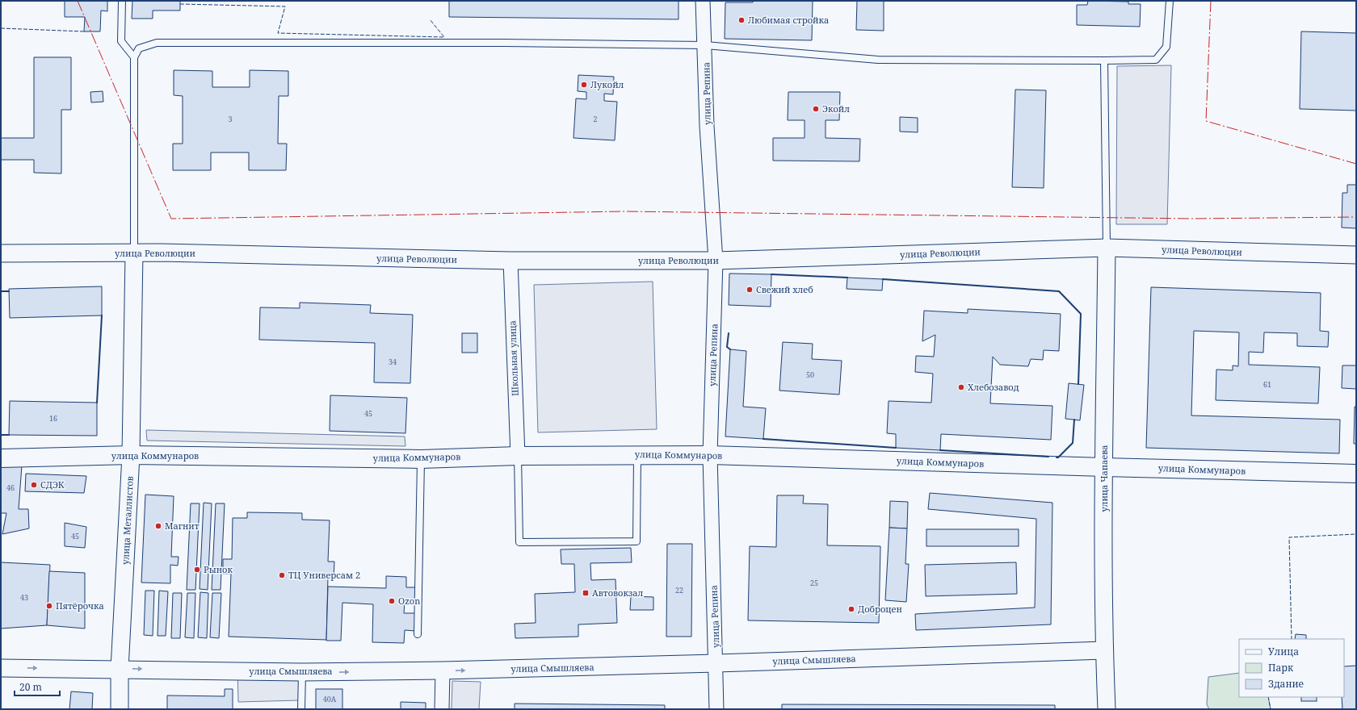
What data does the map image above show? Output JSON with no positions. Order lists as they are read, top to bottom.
{
  "streets": {
    "main road": ["улица Коммунаров"],
    "street": [
      "улица Репина",
      "улица Революции",
      "Школьная улица",
      "улица Чапаева",
      "улица Металлистов",
      "улица Смышляева"
    ]
  },
  "crossings": [
    ["улица Репина", "улица Революции"],
    ["улица Репина", "улица Коммунаров"],
    ["улица Репина", "улица Смышляева"],
    ["улица Революции", "Школьная улица"],
    ["улица Революции", "улица Чапаева"],
    ["улица Революции", "улица Металлистов"],
    ["Школьная улица", "улица Коммунаров"],
    ["улица Коммунаров", "улица Чапаева"],
    ["улица Коммунаров", "улица Металлистов"],
    ["улица Чапаева", "улица Смышляева"],
    ["улица Металлистов", "улица Смышляева"]
  ],
  "one_way": ["улица Смышляева"],
  "places": {
    "other": [
      "Любимая стройка",
      "Лукойл",
      "Экойл",
      "Свежий хлеб",
      "Хлебозавод",
      "СДЭК",
      "Магнит",
      "Рынок",
      "ТЦ Универсам 2",
      "Ozon",
      "Пятёрочка",
      "Доброцен"
    ],
    "transit": ["Автовокзал"]
  },
  "house_numbers": [
    "3",
    "2",
    "34",
    "50",
    "61",
    "45",
    "16",
    "46",
    "45",
    "25",
    "22",
    "43",
    "40А"
  ],
  "legend": ["Улица", "Парк", "Здание"],
  "scale_bar": "20 m"
}
